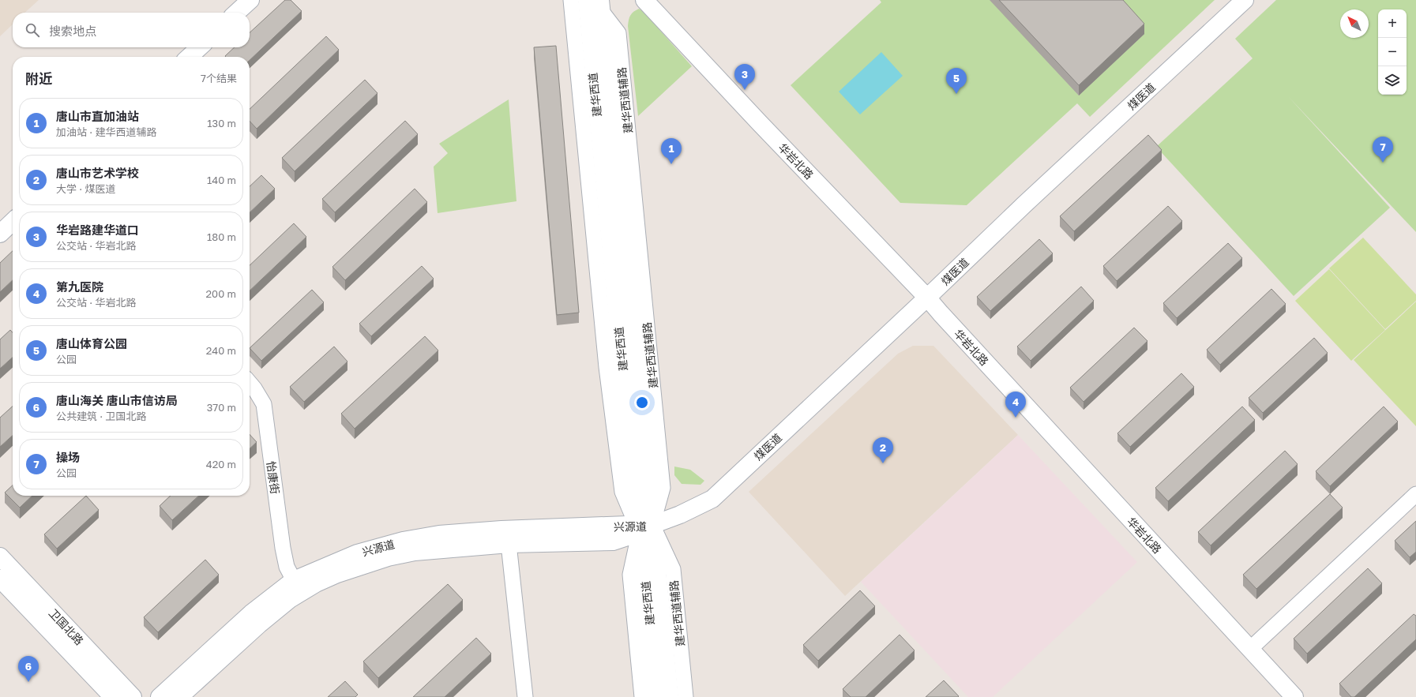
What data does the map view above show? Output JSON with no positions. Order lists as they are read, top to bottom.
{
  "streets": {
    "main road": [
      "建华西道",
      "煤医道",
      "华岩北路",
      "兴源道",
      "卫国北路"
    ],
    "street": ["建华西道辅路", "怡康街"]
  },
  "crossings": [
    ["建华西道", "煤医道"],
    ["建华西道", "建华西道辅路"],
    ["建华西道", "兴源道"],
    ["煤医道", "建华西道辅路"],
    ["煤医道", "华岩北路"],
    ["煤医道", "兴源道"],
    ["建华西道辅路", "兴源道"],
    ["怡康街", "兴源道"]
  ],
  "north": "top left",
  "page": {
    "map_buttons": ["+", "−"],
    "search": "搜索地点",
    "heading": ["附近", "7个结果"],
    "pins": [
      "3",
      "5",
      "7",
      "1",
      "4",
      "2",
      "6"
    ],
    "list": [
      {
        "mark": "1",
        "name": "唐山市直加油站",
        "note": "加油站 · 建华西道辅路",
        "value": "130 m"
      },
      {
        "mark": "2",
        "name": "唐山市艺术学校",
        "note": "大学 · 煤医道",
        "value": "140 m"
      },
      {
        "mark": "3",
        "name": "华岩路建华道口",
        "note": "公交站 · 华岩北路",
        "value": "180 m"
      },
      {
        "mark": "4",
        "name": "第九医院",
        "note": "公交站 · 华岩北路",
        "value": "200 m"
      },
      {
        "mark": "5",
        "name": "唐山体育公园",
        "note": "公园",
        "value": "240 m"
      },
      {
        "mark": "6",
        "name": "唐山海关 唐山市信访局",
        "note": "公共建筑 · 卫国北路",
        "value": "370 m"
      },
      {
        "mark": "7",
        "name": "操场",
        "note": "公园",
        "value": "420 m"
      }
    ]
  }
}
